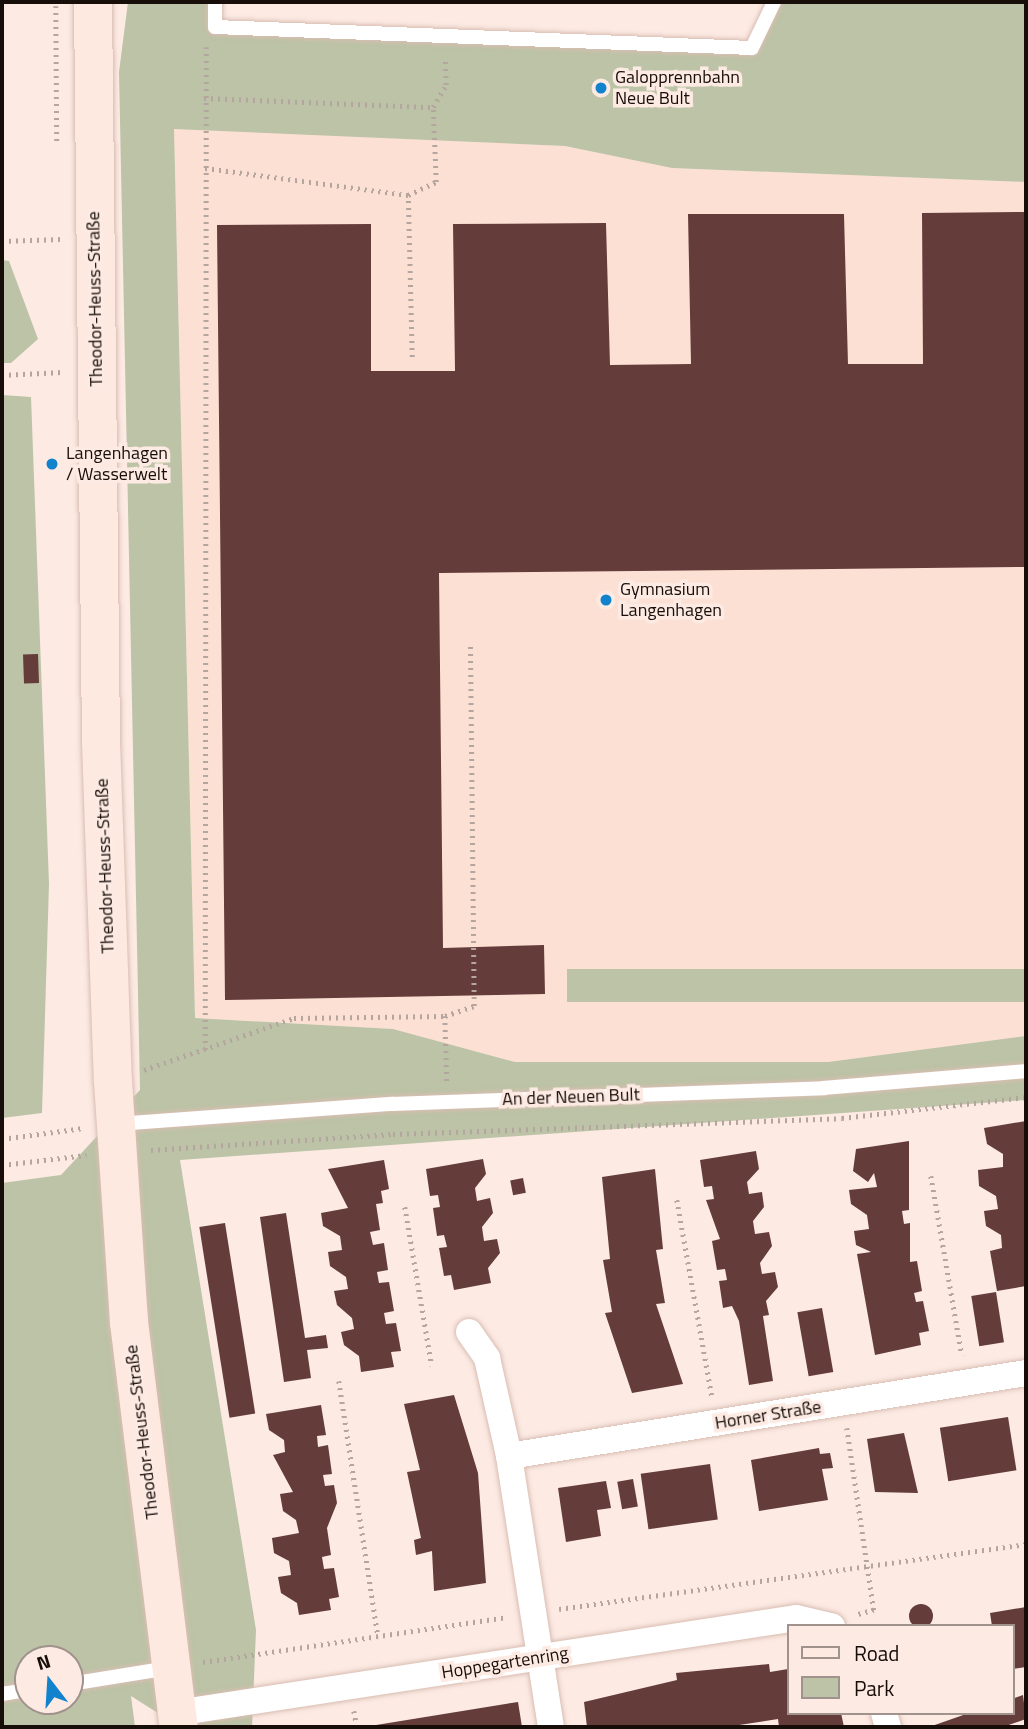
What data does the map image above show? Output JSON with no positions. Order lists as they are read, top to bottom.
{
  "streets": {
    "street": ["Theodor-Heuss-Straße", "Horner Straße", "Hoppegartenring"],
    "lane": ["An der Neuen Bult"]
  },
  "crossings": [
    ["Theodor-Heuss-Straße", "An der Neuen Bult"],
    ["Theodor-Heuss-Straße", "Hoppegartenring"]
  ],
  "places": ["Galopprennbahn Neue Bult", "Langenhagen / Wasserwelt", "Gymnasium Langenhagen"],
  "legend": ["Road", "Park"],
  "north": "top"
}
